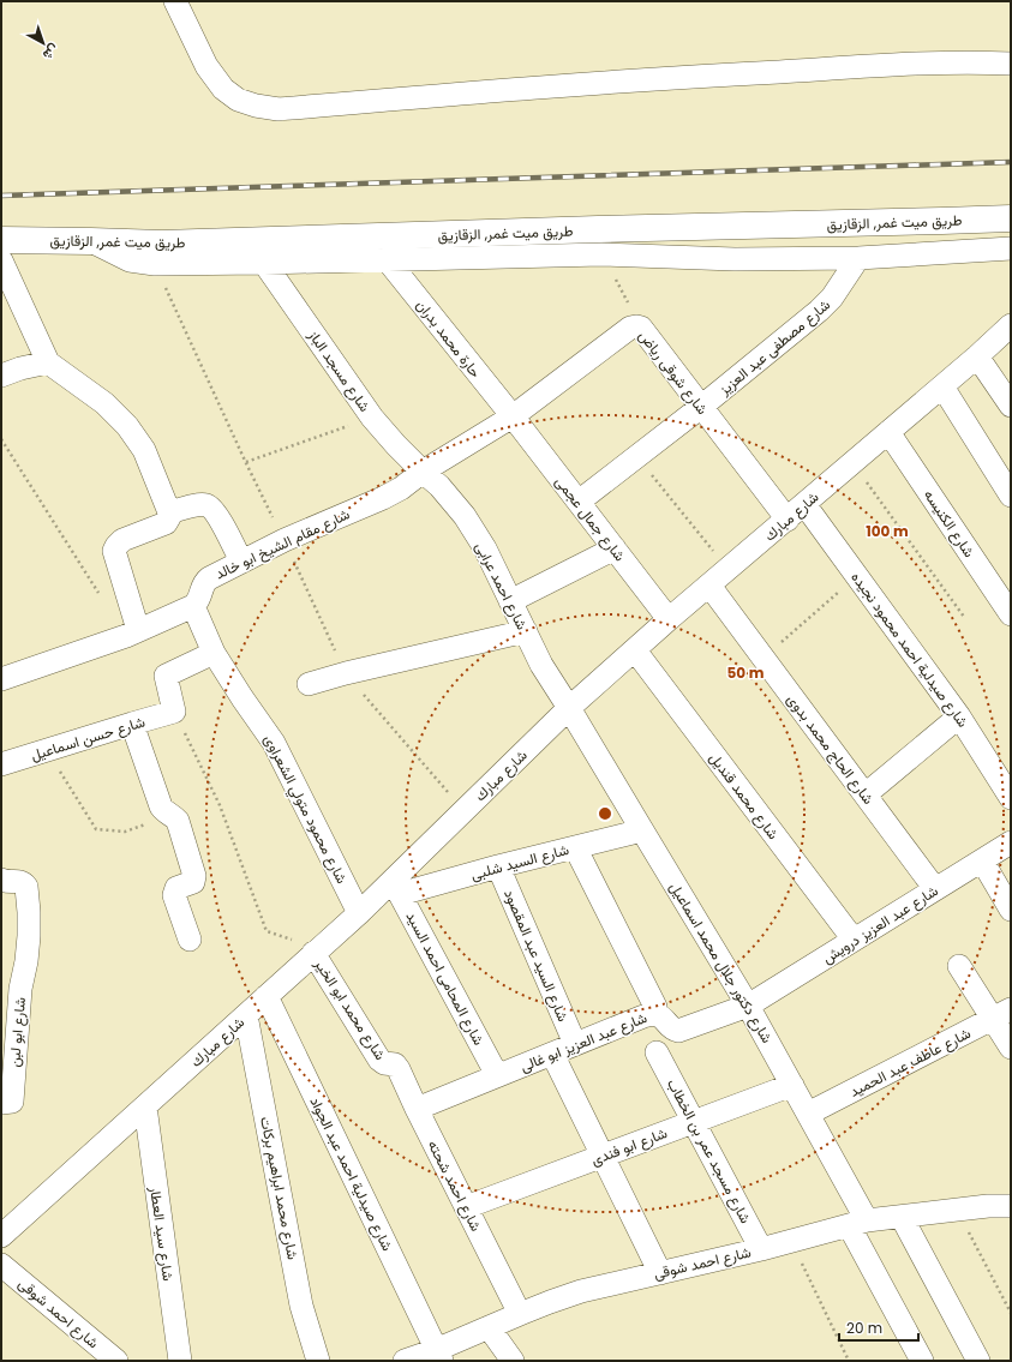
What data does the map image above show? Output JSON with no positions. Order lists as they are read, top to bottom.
{
  "streets": {
    "highway": ["طريق ميت غمر, الزقازيق"],
    "street": [
      "حارة محمد بدران",
      "شارع مصطفى عبد العزيز",
      "شارع مسجد الباز",
      "شارع شوقى رياض",
      "شارع مبارك",
      "شارع جمال عجمى",
      "شارع الكنيسه",
      "شارع مقام الشيخ ابو خالد",
      "شارع احمد عرابى",
      "شارع صيدلية احمد محمود نجيده",
      "شارع حسن اسماعيل",
      "شارع الحاج محمد بدوى",
      "شارع محمد قنديل",
      "شارع محمود متولي الشعراوى",
      "شارع السيد شلبى",
      "شارع عبد العزيز درويش",
      "شارع السيد عبد المقصود",
      "شارع دكتور جلال محمد اسماعيل",
      "شارع المحامى احمد السيد",
      "شارع محمد ابو الخير",
      "شارع ابو لبن",
      "شارع عبد العزيز ابو غالى",
      "شارع عاطف عبد الحميد",
      "شارع ابو فندى",
      "شارع مسجد عمر بن الخطاب",
      "شارع صيدلية احمد عبد الجواد",
      "شارع احمد شحته",
      "شارع محمد ابراهيم بركات",
      "شارع سيد العطار",
      "شارع احمد شوقى"
    ]
  },
  "crossings": [
    ["حارة محمد بدران", "شارع شوقى رياض"],
    ["حارة محمد بدران", "شارع جمال عجمى"],
    ["حارة محمد بدران", "شارع مقام الشيخ ابو خالد"],
    ["شارع مصطفى عبد العزيز", "شارع شوقى رياض"],
    ["شارع مصطفى عبد العزيز", "شارع جمال عجمى"],
    ["شارع مسجد الباز", "شارع مقام الشيخ ابو خالد"],
    ["شارع مسجد الباز", "شارع احمد عرابى"],
    ["شارع شوقى رياض", "شارع مبارك"],
    ["شارع شوقى رياض", "شارع جمال عجمى"],
    ["شارع شوقى رياض", "شارع مقام الشيخ ابو خالد"],
    ["شارع مبارك", "شارع جمال عجمى"],
    ["شارع مبارك", "شارع الكنيسه"],
    ["شارع مبارك", "شارع احمد عرابى"],
    ["شارع مبارك", "شارع صيدلية احمد محمود نجيده"],
    ["شارع مبارك", "شارع الحاج محمد بدوى"],
    ["شارع مبارك", "شارع محمد قنديل"],
    ["شارع مبارك", "شارع محمود متولي الشعراوى"],
    ["شارع مبارك", "شارع السيد شلبى"],
    ["شارع مبارك", "شارع دكتور جلال محمد اسماعيل"],
    ["شارع مبارك", "شارع المحامى احمد السيد"],
    ["شارع مبارك", "شارع محمد ابو الخير"],
    ["شارع مبارك", "شارع صيدلية احمد عبد الجواد"],
    ["شارع مبارك", "شارع محمد ابراهيم بركات"],
    ["شارع مبارك", "شارع سيد العطار"],
    ["شارع جمال عجمى", "شارع مقام الشيخ ابو خالد"],
    ["شارع مقام الشيخ ابو خالد", "شارع احمد عرابى"],
    ["شارع مقام الشيخ ابو خالد", "شارع محمود متولي الشعراوى"],
    ["شارع احمد عرابى", "شارع دكتور جلال محمد اسماعيل"],
    ["شارع الحاج محمد بدوى", "شارع عبد العزيز درويش"],
    ["شارع محمد قنديل", "شارع عبد العزيز درويش"],
    ["شارع السيد شلبى", "شارع السيد عبد المقصود"],
    ["شارع السيد شلبى", "شارع دكتور جلال محمد اسماعيل"],
    ["شارع السيد شلبى", "شارع المحامى احمد السيد"],
    ["شارع عبد العزيز درويش", "شارع دكتور جلال محمد اسماعيل"],
    ["شارع عبد العزيز درويش", "شارع عبد العزيز ابو غالى"],
    ["شارع السيد عبد المقصود", "شارع عبد العزيز ابو غالى"],
    ["شارع دكتور جلال محمد اسماعيل", "شارع عبد العزيز ابو غالى"],
    ["شارع دكتور جلال محمد اسماعيل", "شارع عاطف عبد الحميد"],
    ["شارع دكتور جلال محمد اسماعيل", "شارع ابو فندى"],
    ["شارع دكتور جلال محمد اسماعيل", "شارع احمد شوقى"],
    ["شارع المحامى احمد السيد", "شارع عبد العزيز ابو غالى"],
    ["شارع محمد ابو الخير", "شارع احمد شحته"],
    ["شارع عبد العزيز ابو غالى", "شارع احمد شحته"],
    ["شارع ابو فندى", "شارع مسجد عمر بن الخطاب"],
    ["شارع ابو فندى", "شارع احمد شحته"],
    ["شارع مسجد عمر بن الخطاب", "شارع احمد شوقى"],
    ["شارع صيدلية احمد عبد الجواد", "شارع احمد شوقى"],
    ["شارع احمد شحته", "شارع احمد شوقى"]
  ],
  "scale_bar": "20 m",
  "north": "bottom right",
  "rings": ["100 m", "50 m"]
}
